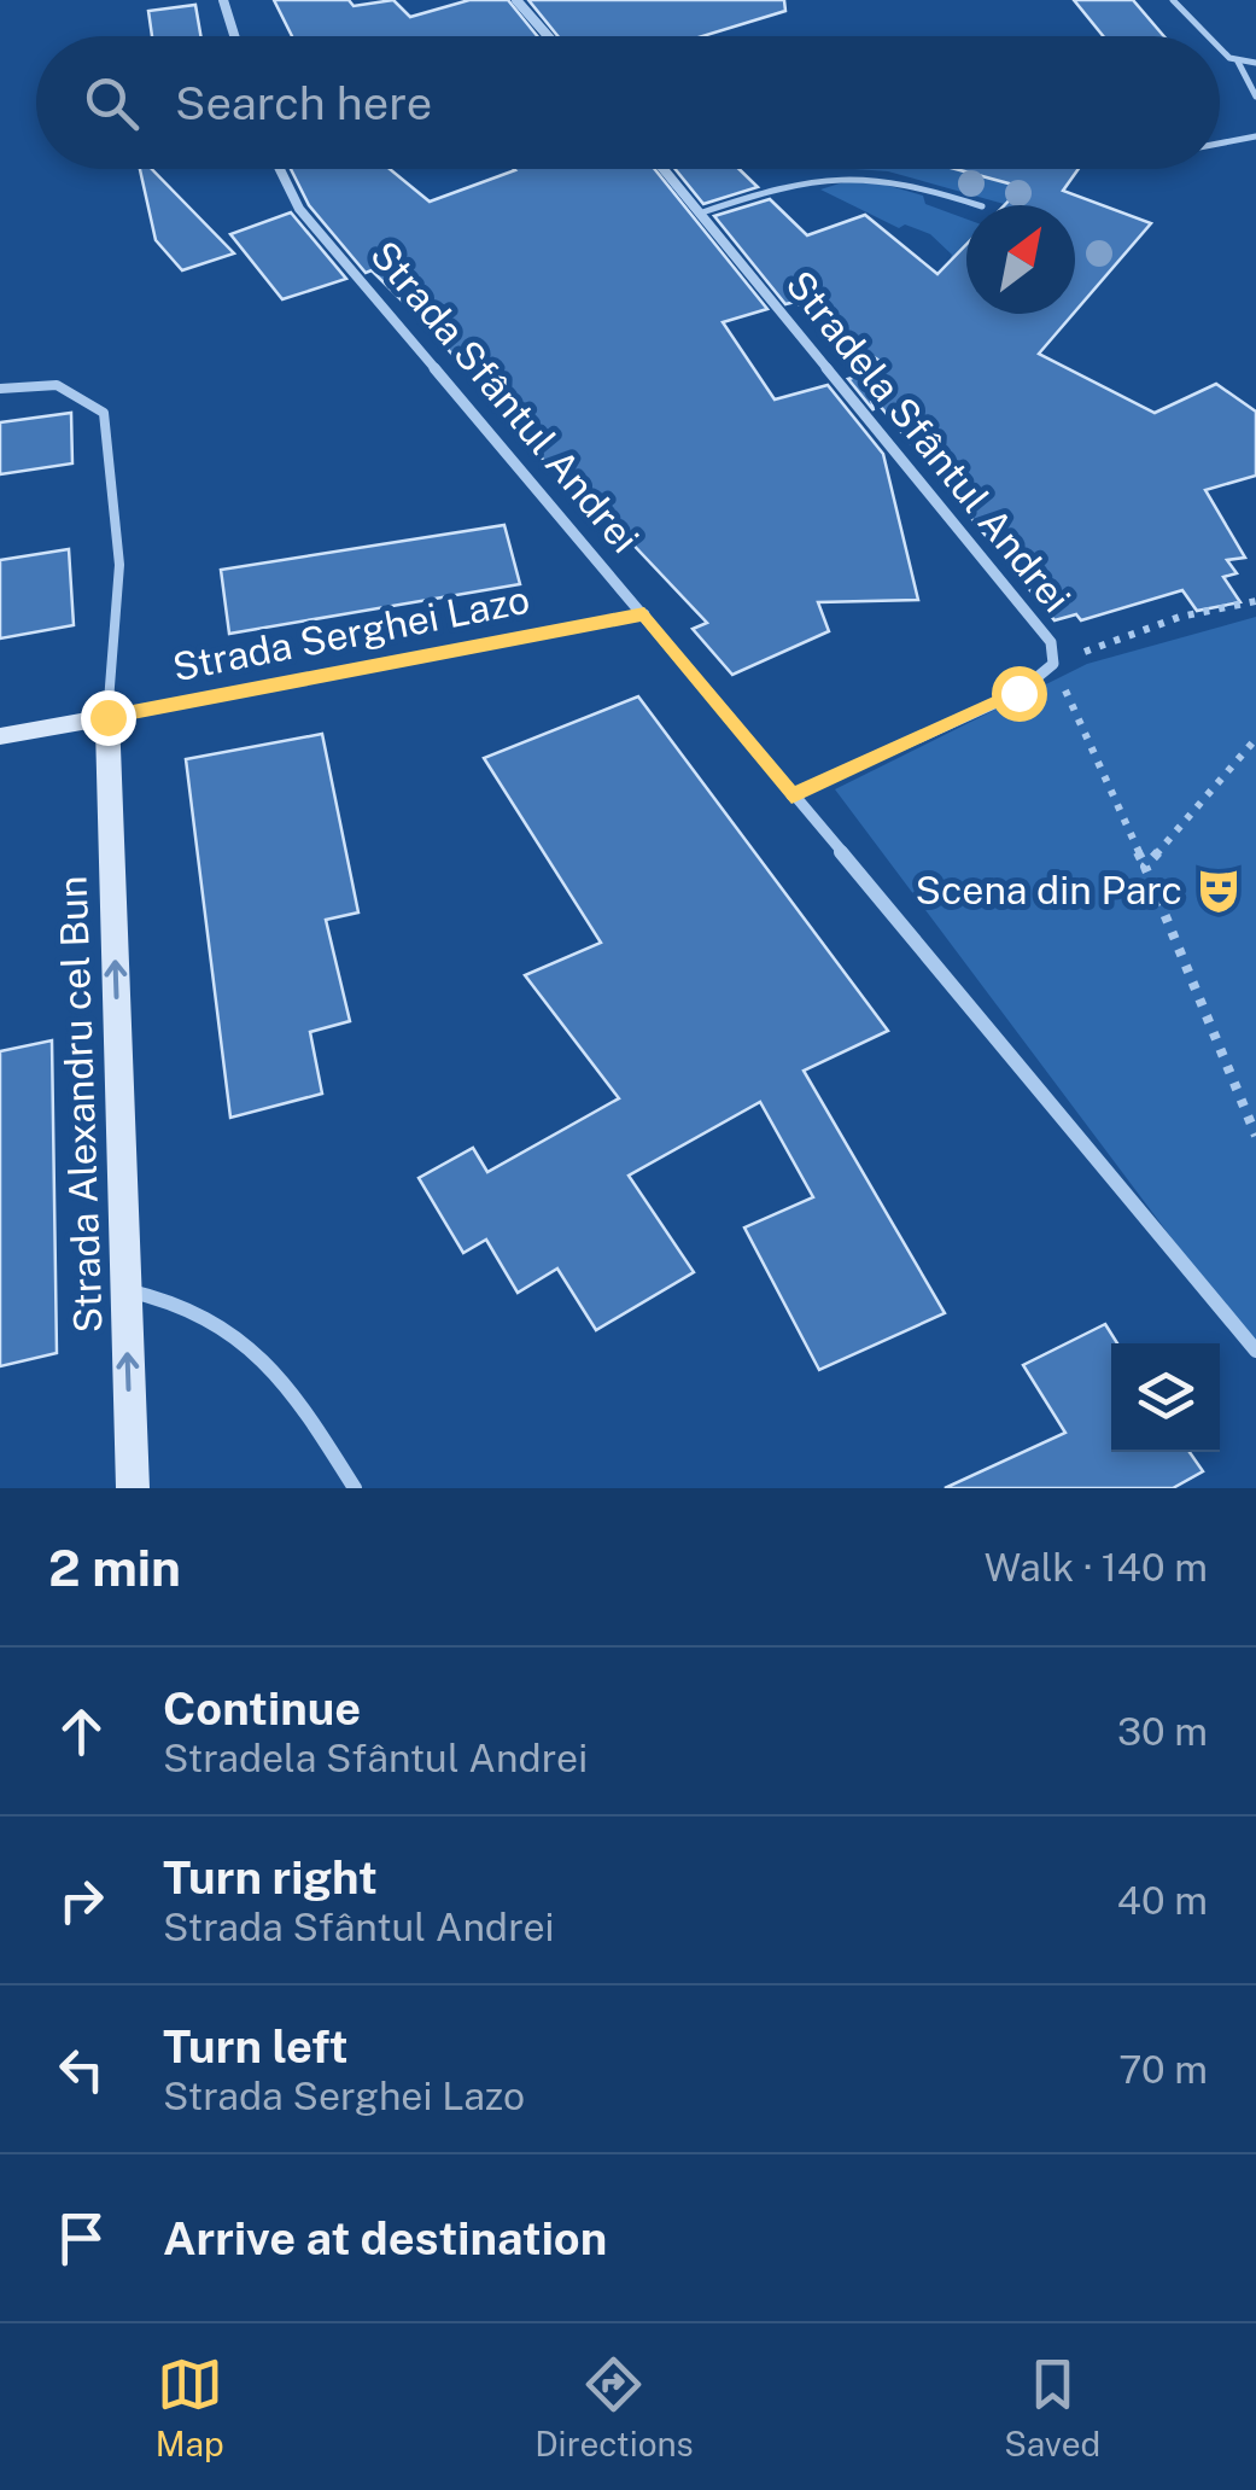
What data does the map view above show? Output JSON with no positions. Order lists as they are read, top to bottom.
{
  "streets": {
    "main road": ["Strada Serghei Lazo", "Strada Alexandru cel Bun"],
    "street": ["Strada Sfântul Andrei", "Stradela Sfântul Andrei"]
  },
  "crossings": [
    ["Strada Sfântul Andrei", "Stradela Sfântul Andrei"],
    ["Strada Sfântul Andrei", "Strada Serghei Lazo"],
    ["Strada Serghei Lazo", "Strada Alexandru cel Bun"]
  ],
  "one_way": ["Strada Alexandru cel Bun"],
  "places": {
    "theatre": ["Scena din Parc"]
  },
  "north": "top right",
  "page": {
    "search": "Search here",
    "heading": ["2 min", "Walk · 140 m"],
    "list": [
      ["Continue", "Stradela Sfântul Andrei", "30 m"],
      ["Turn right", "Strada Sfântul Andrei", "40 m"],
      ["Turn left", "Strada Serghei Lazo", "70 m"],
      "Arrive at destination"
    ],
    "nav": ["Map", "Directions", "Saved"]
  }
}
